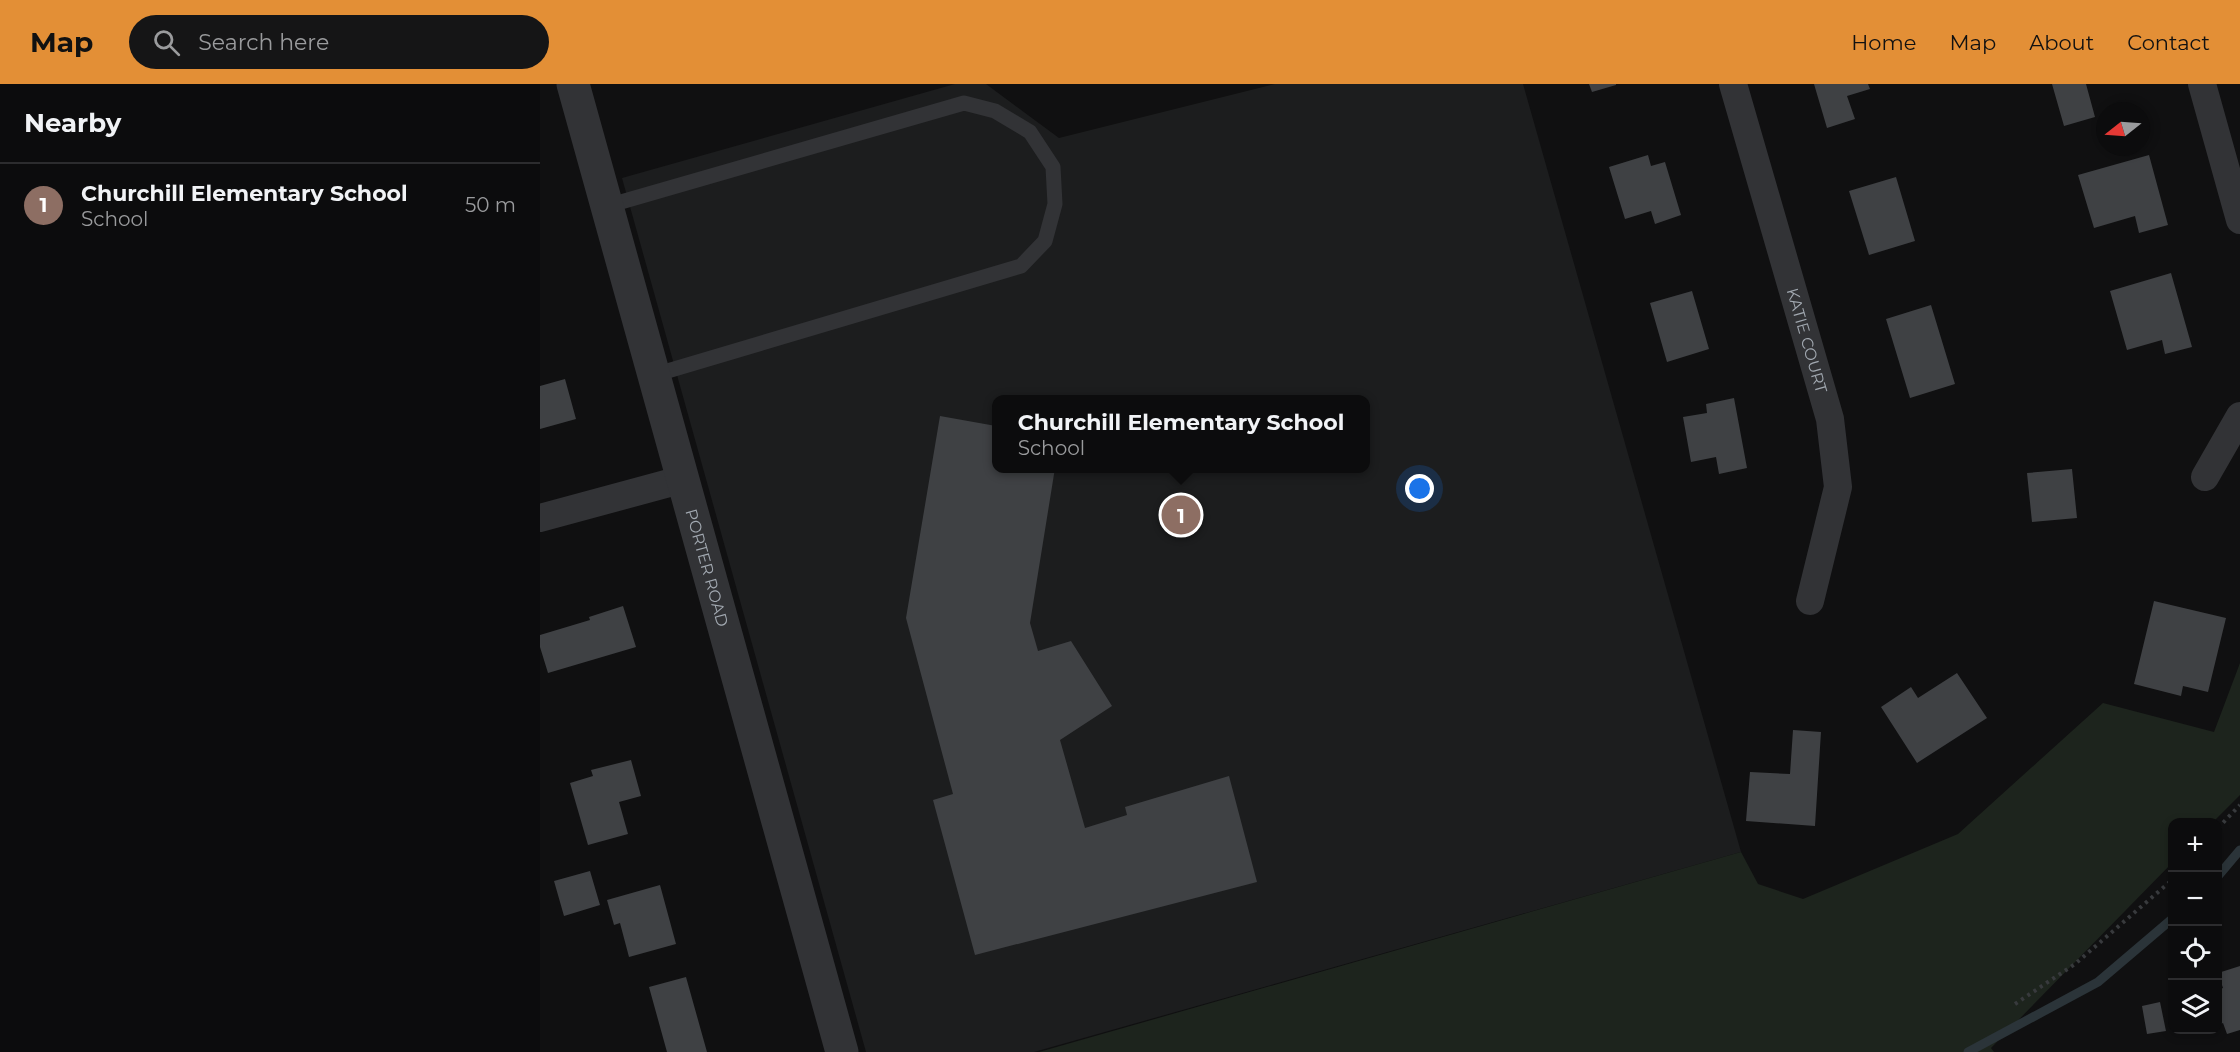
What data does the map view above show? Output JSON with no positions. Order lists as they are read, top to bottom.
{
  "streets": {
    "street": ["KATIE COURT", "PORTER ROAD"]
  },
  "north": "left",
  "page": {
    "header": "Map",
    "search": "Search here",
    "nav": [
      "Home",
      "Map",
      "About",
      "Contact"
    ],
    "heading": "Nearby",
    "list": [
      {
        "mark": "1",
        "name": "Churchill Elementary School",
        "note": "School",
        "value": "50 m"
      }
    ],
    "popup": ["Churchill Elementary School", "School"],
    "pins": "1",
    "map_buttons": ["+", "−"]
  }
}
